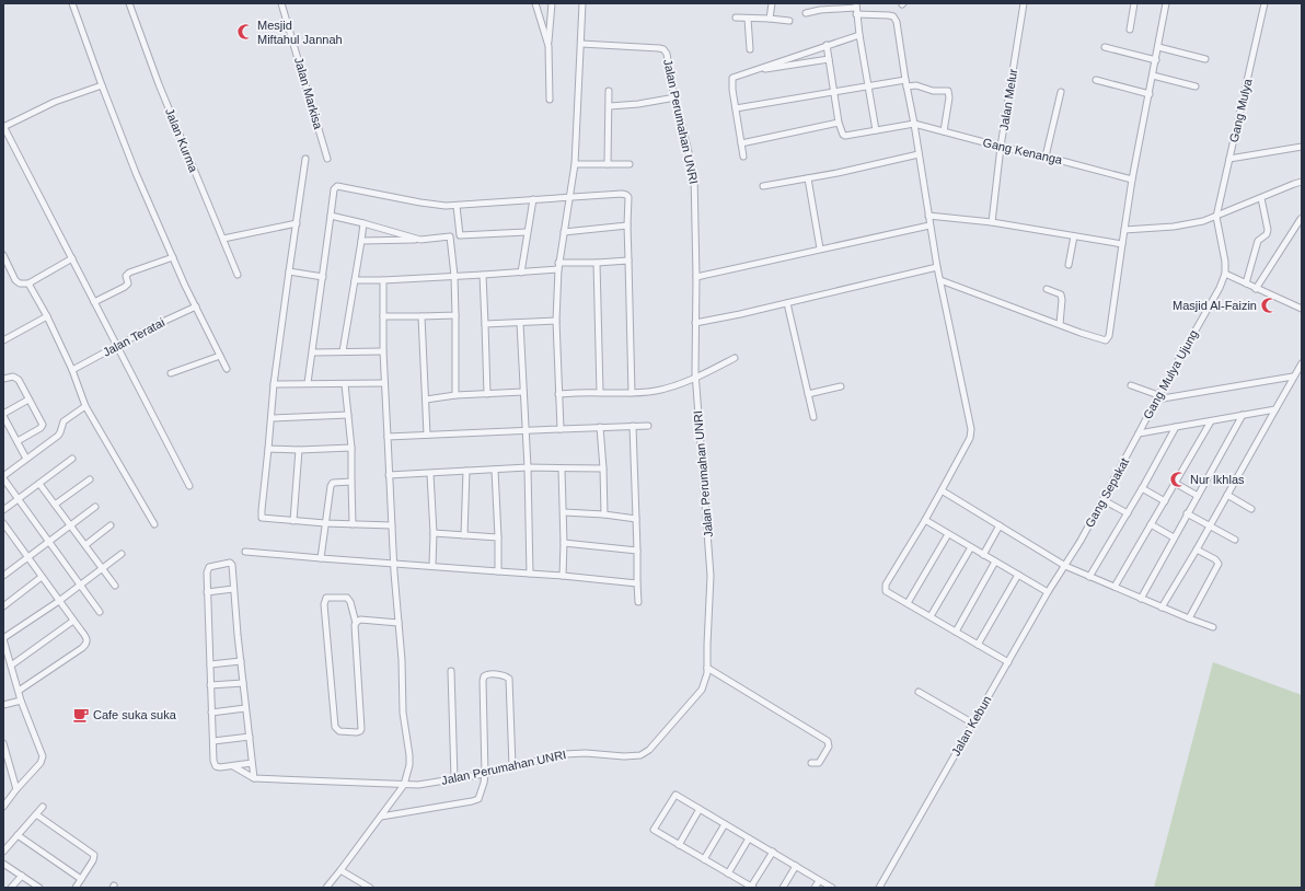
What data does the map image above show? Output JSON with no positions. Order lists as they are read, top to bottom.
{
  "streets": {
    "street": [
      "Jalan Markisa",
      "Jalan Melur",
      "Gang Mulya",
      "Jalan Perumahan UNRI",
      "Jalan Kurma",
      "Gang Kenanga",
      "Jalan Teratai",
      "Gang Mulya Ujung",
      "Gang Sepakat",
      "Jalan Kebun"
    ]
  },
  "crossings": [
    ["Jalan Melur", "Gang Kenanga"],
    ["Gang Mulya", "Gang Mulya Ujung"],
    ["Gang Mulya Ujung", "Gang Sepakat"],
    ["Gang Sepakat", "Jalan Kebun"]
  ],
  "places": {
    "mosque": ["Mesjid Miftahul Jannah", "Masjid Al-Faizin", "Nur Ikhlas"],
    "cafe": ["Cafe suka suka"]
  }
}
